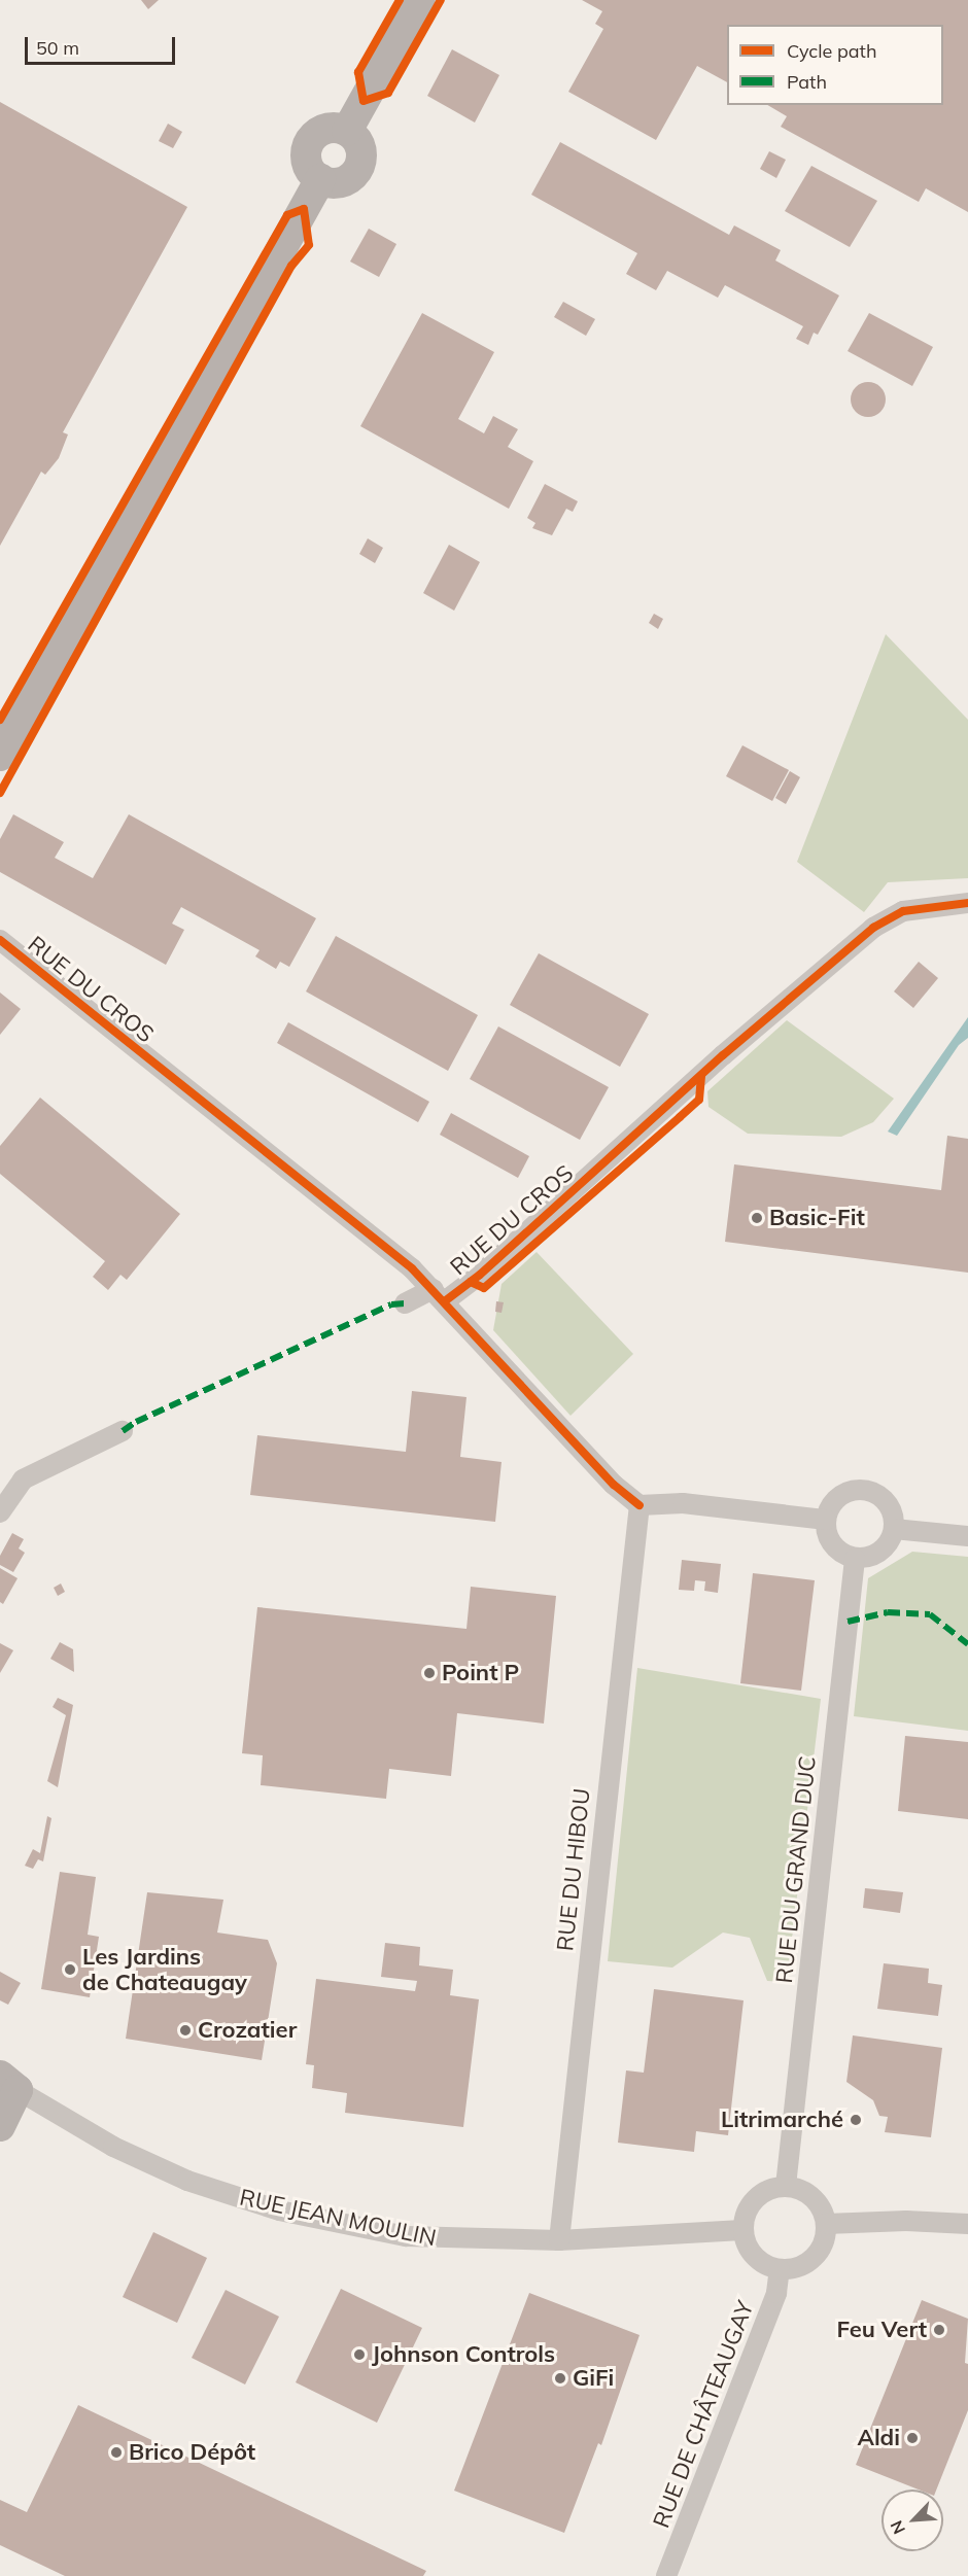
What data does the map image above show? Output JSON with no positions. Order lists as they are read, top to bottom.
{
  "streets": {
    "street": [
      "RUE DU CROS",
      "RUE DU HIBOU",
      "RUE DU GRAND DUC",
      "RUE JEAN MOULIN",
      "RUE DE CHÂTEAUGAY"
    ]
  },
  "crossings": [
    ["RUE DU HIBOU", "RUE JEAN MOULIN"],
    ["RUE DU GRAND DUC", "RUE JEAN MOULIN"],
    ["RUE DU GRAND DUC", "RUE DE CHÂTEAUGAY"],
    ["RUE JEAN MOULIN", "RUE DE CHÂTEAUGAY"]
  ],
  "places": [
    "Basic-Fit",
    "Point P",
    "Les Jardins de Chateaugay",
    "Crozatier",
    "Litrimarché",
    "Feu Vert",
    "Johnson Controls",
    "GiFi",
    "Aldi",
    "Brico Dépôt"
  ],
  "legend": ["Cycle path", "Path"],
  "scale_bar": "50 m",
  "north": "bottom left"
}
